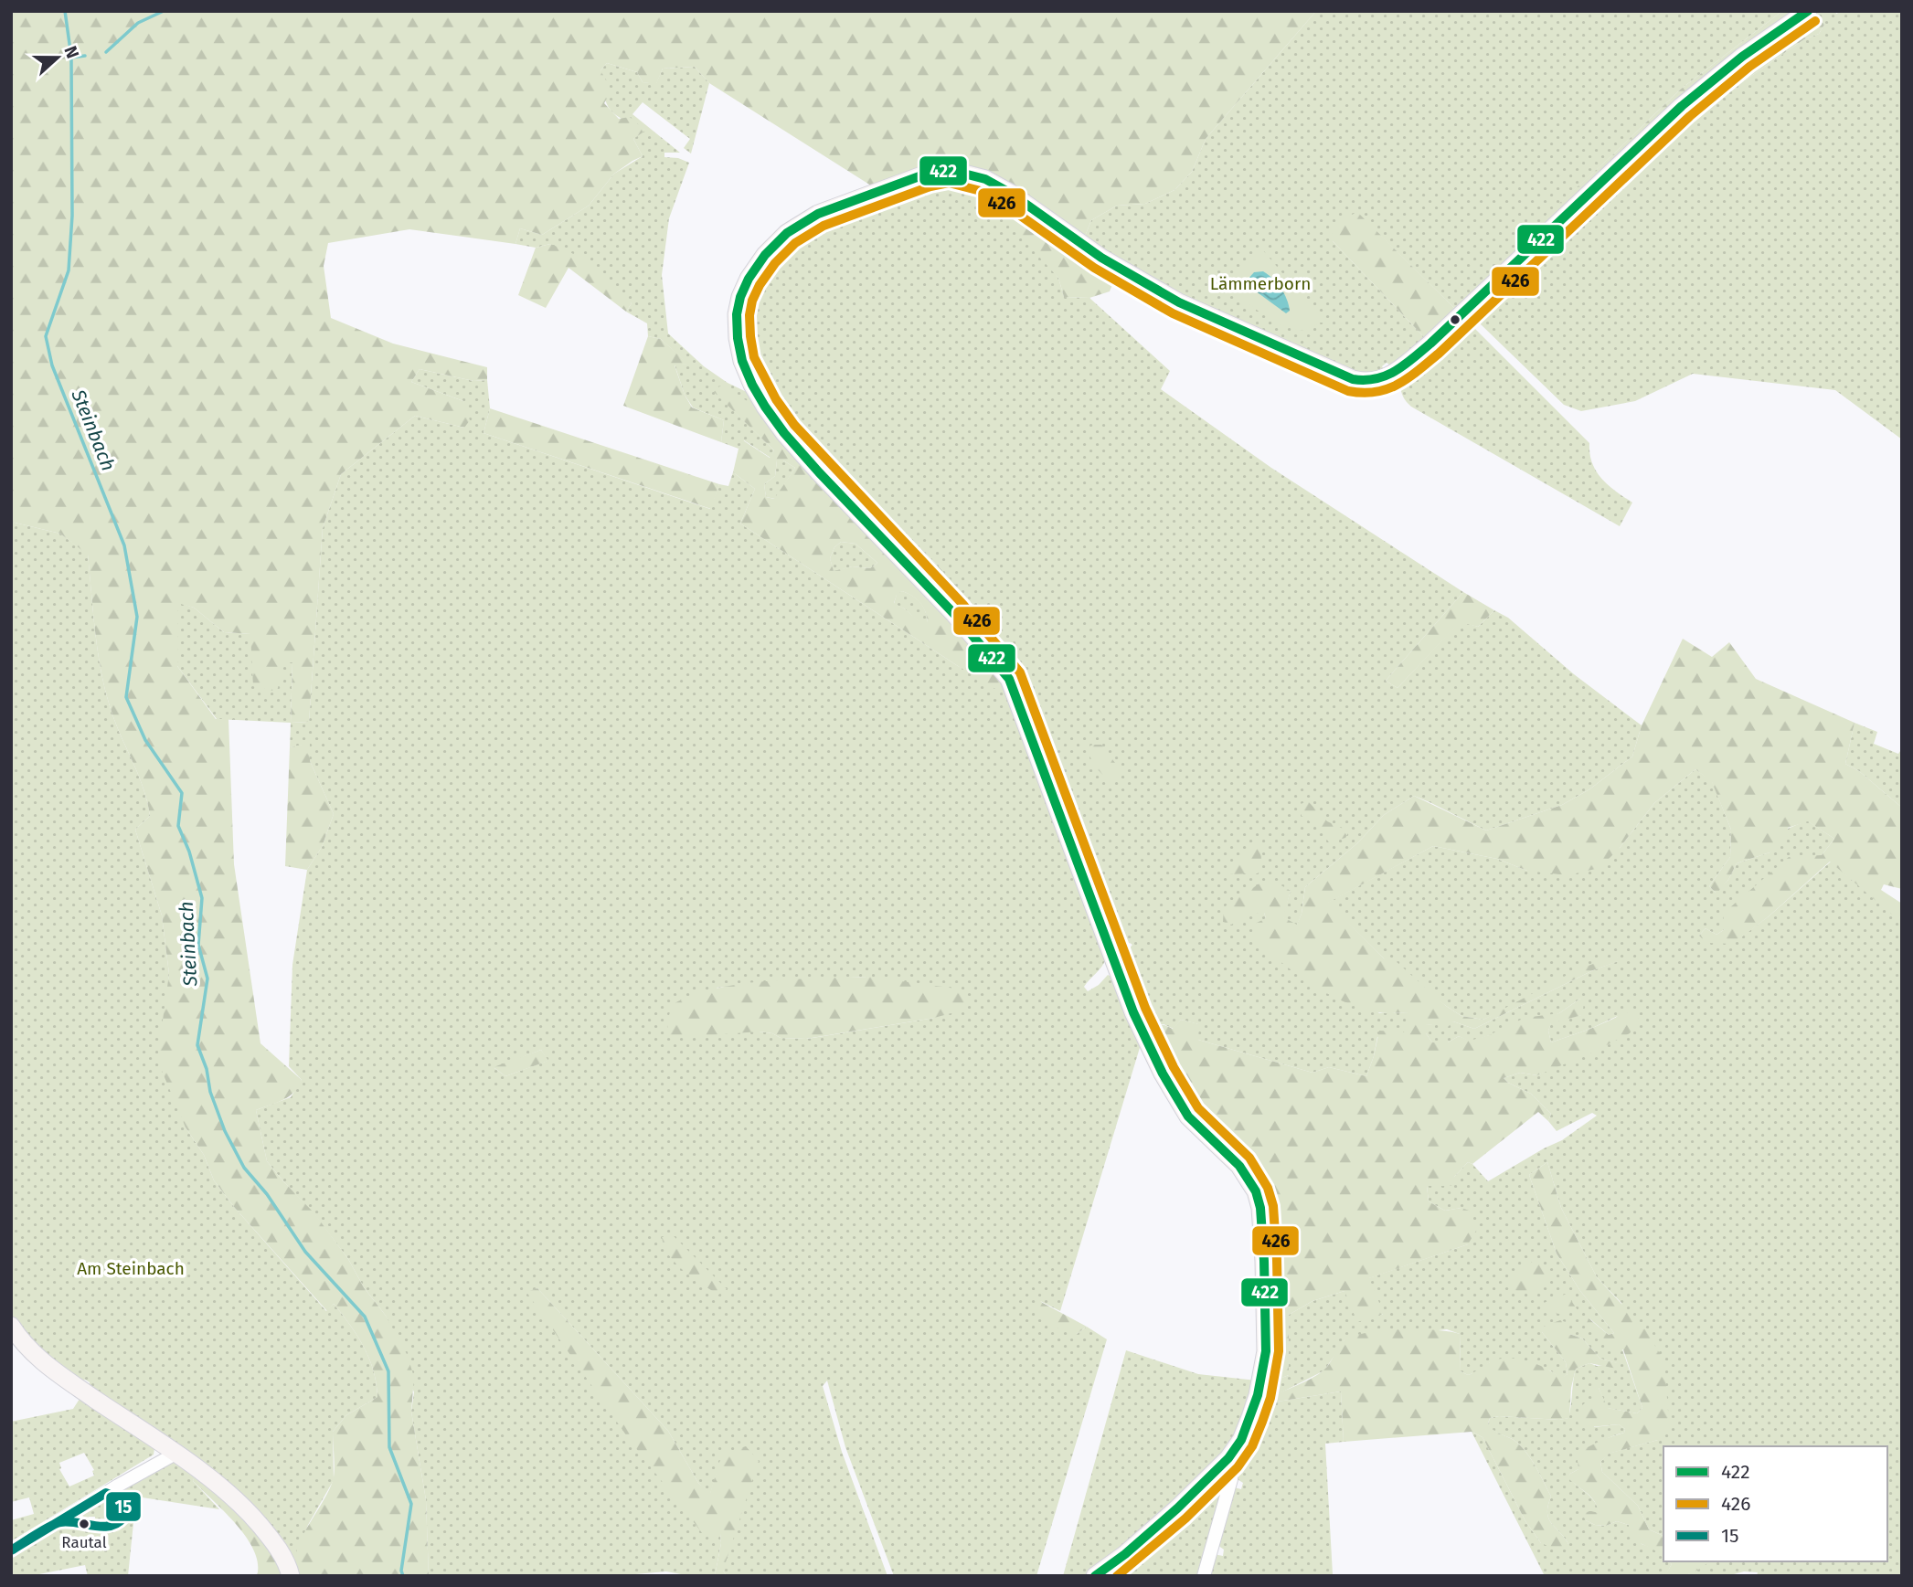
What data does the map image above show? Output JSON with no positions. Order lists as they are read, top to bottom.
{
  "water": ["Steinbach"],
  "parks": ["Lämmerborn", "Am Steinbach"],
  "places": ["Rautal"],
  "lines": ["transit line 422", "transit line 426", "transit line 15"],
  "legend": ["422", "426", "15"],
  "north": "right"
}
